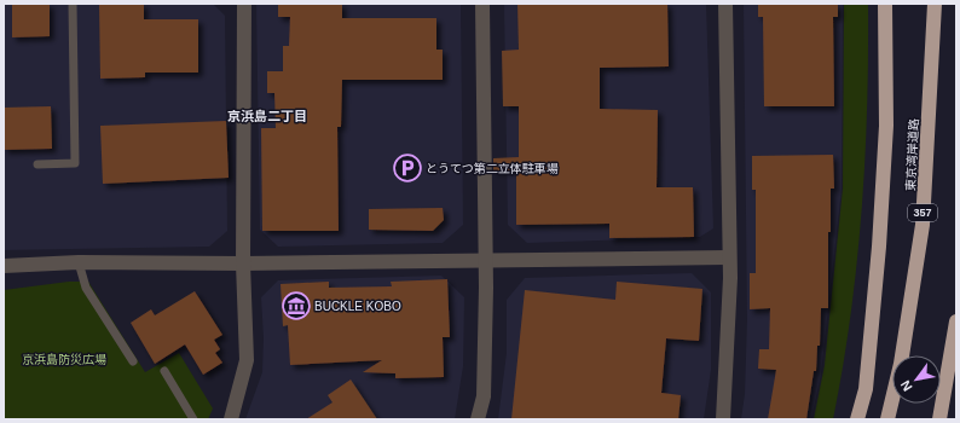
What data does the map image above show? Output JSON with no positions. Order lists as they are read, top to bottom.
{
  "streets": {
    "highway": ["東京湾岸道路", "357"]
  },
  "districts": ["京浜島二丁目"],
  "parks": ["京浜島防災広場"],
  "places": {
    "parking": ["とうてつ第二立体駐車場"],
    "museum": ["BUCKLE KOBO"]
  },
  "north": "bottom left"
}
